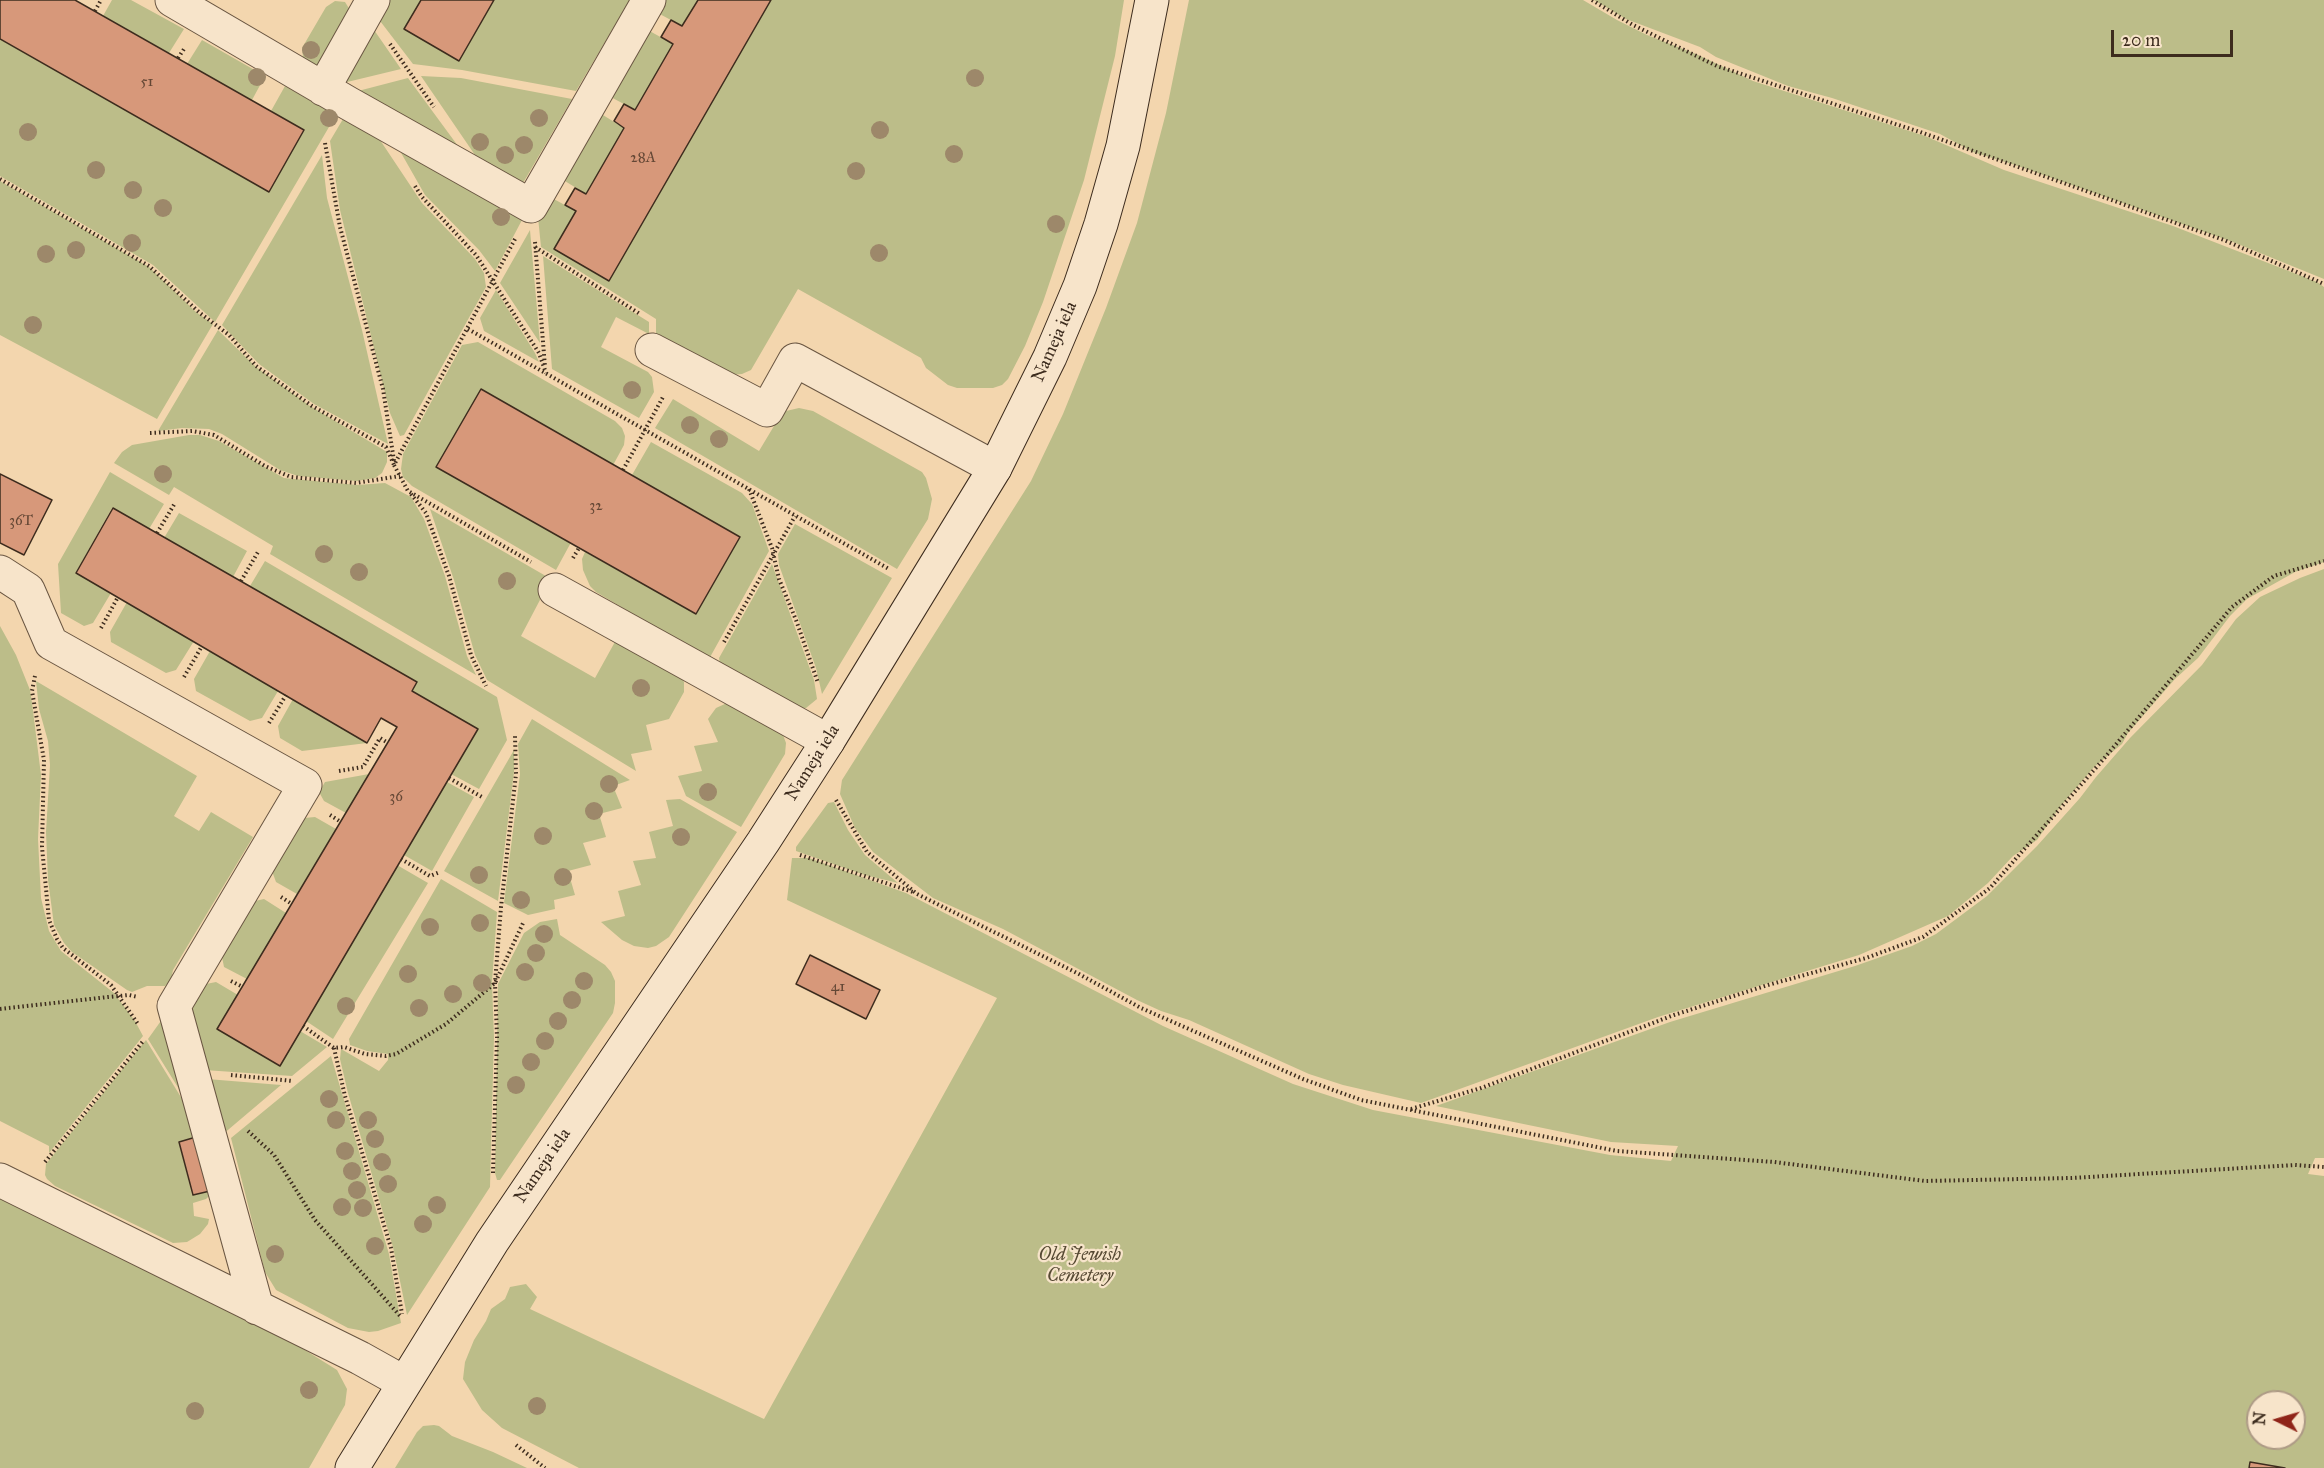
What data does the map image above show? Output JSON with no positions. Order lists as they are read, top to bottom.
{
  "streets": {
    "street": ["Nameja iela"]
  },
  "parks": ["Old Jewish Cemetery"],
  "house_numbers": [
    "51",
    "28A",
    "32",
    "36T",
    "36",
    "41"
  ],
  "scale_bar": "20 m",
  "north": "left"
}
